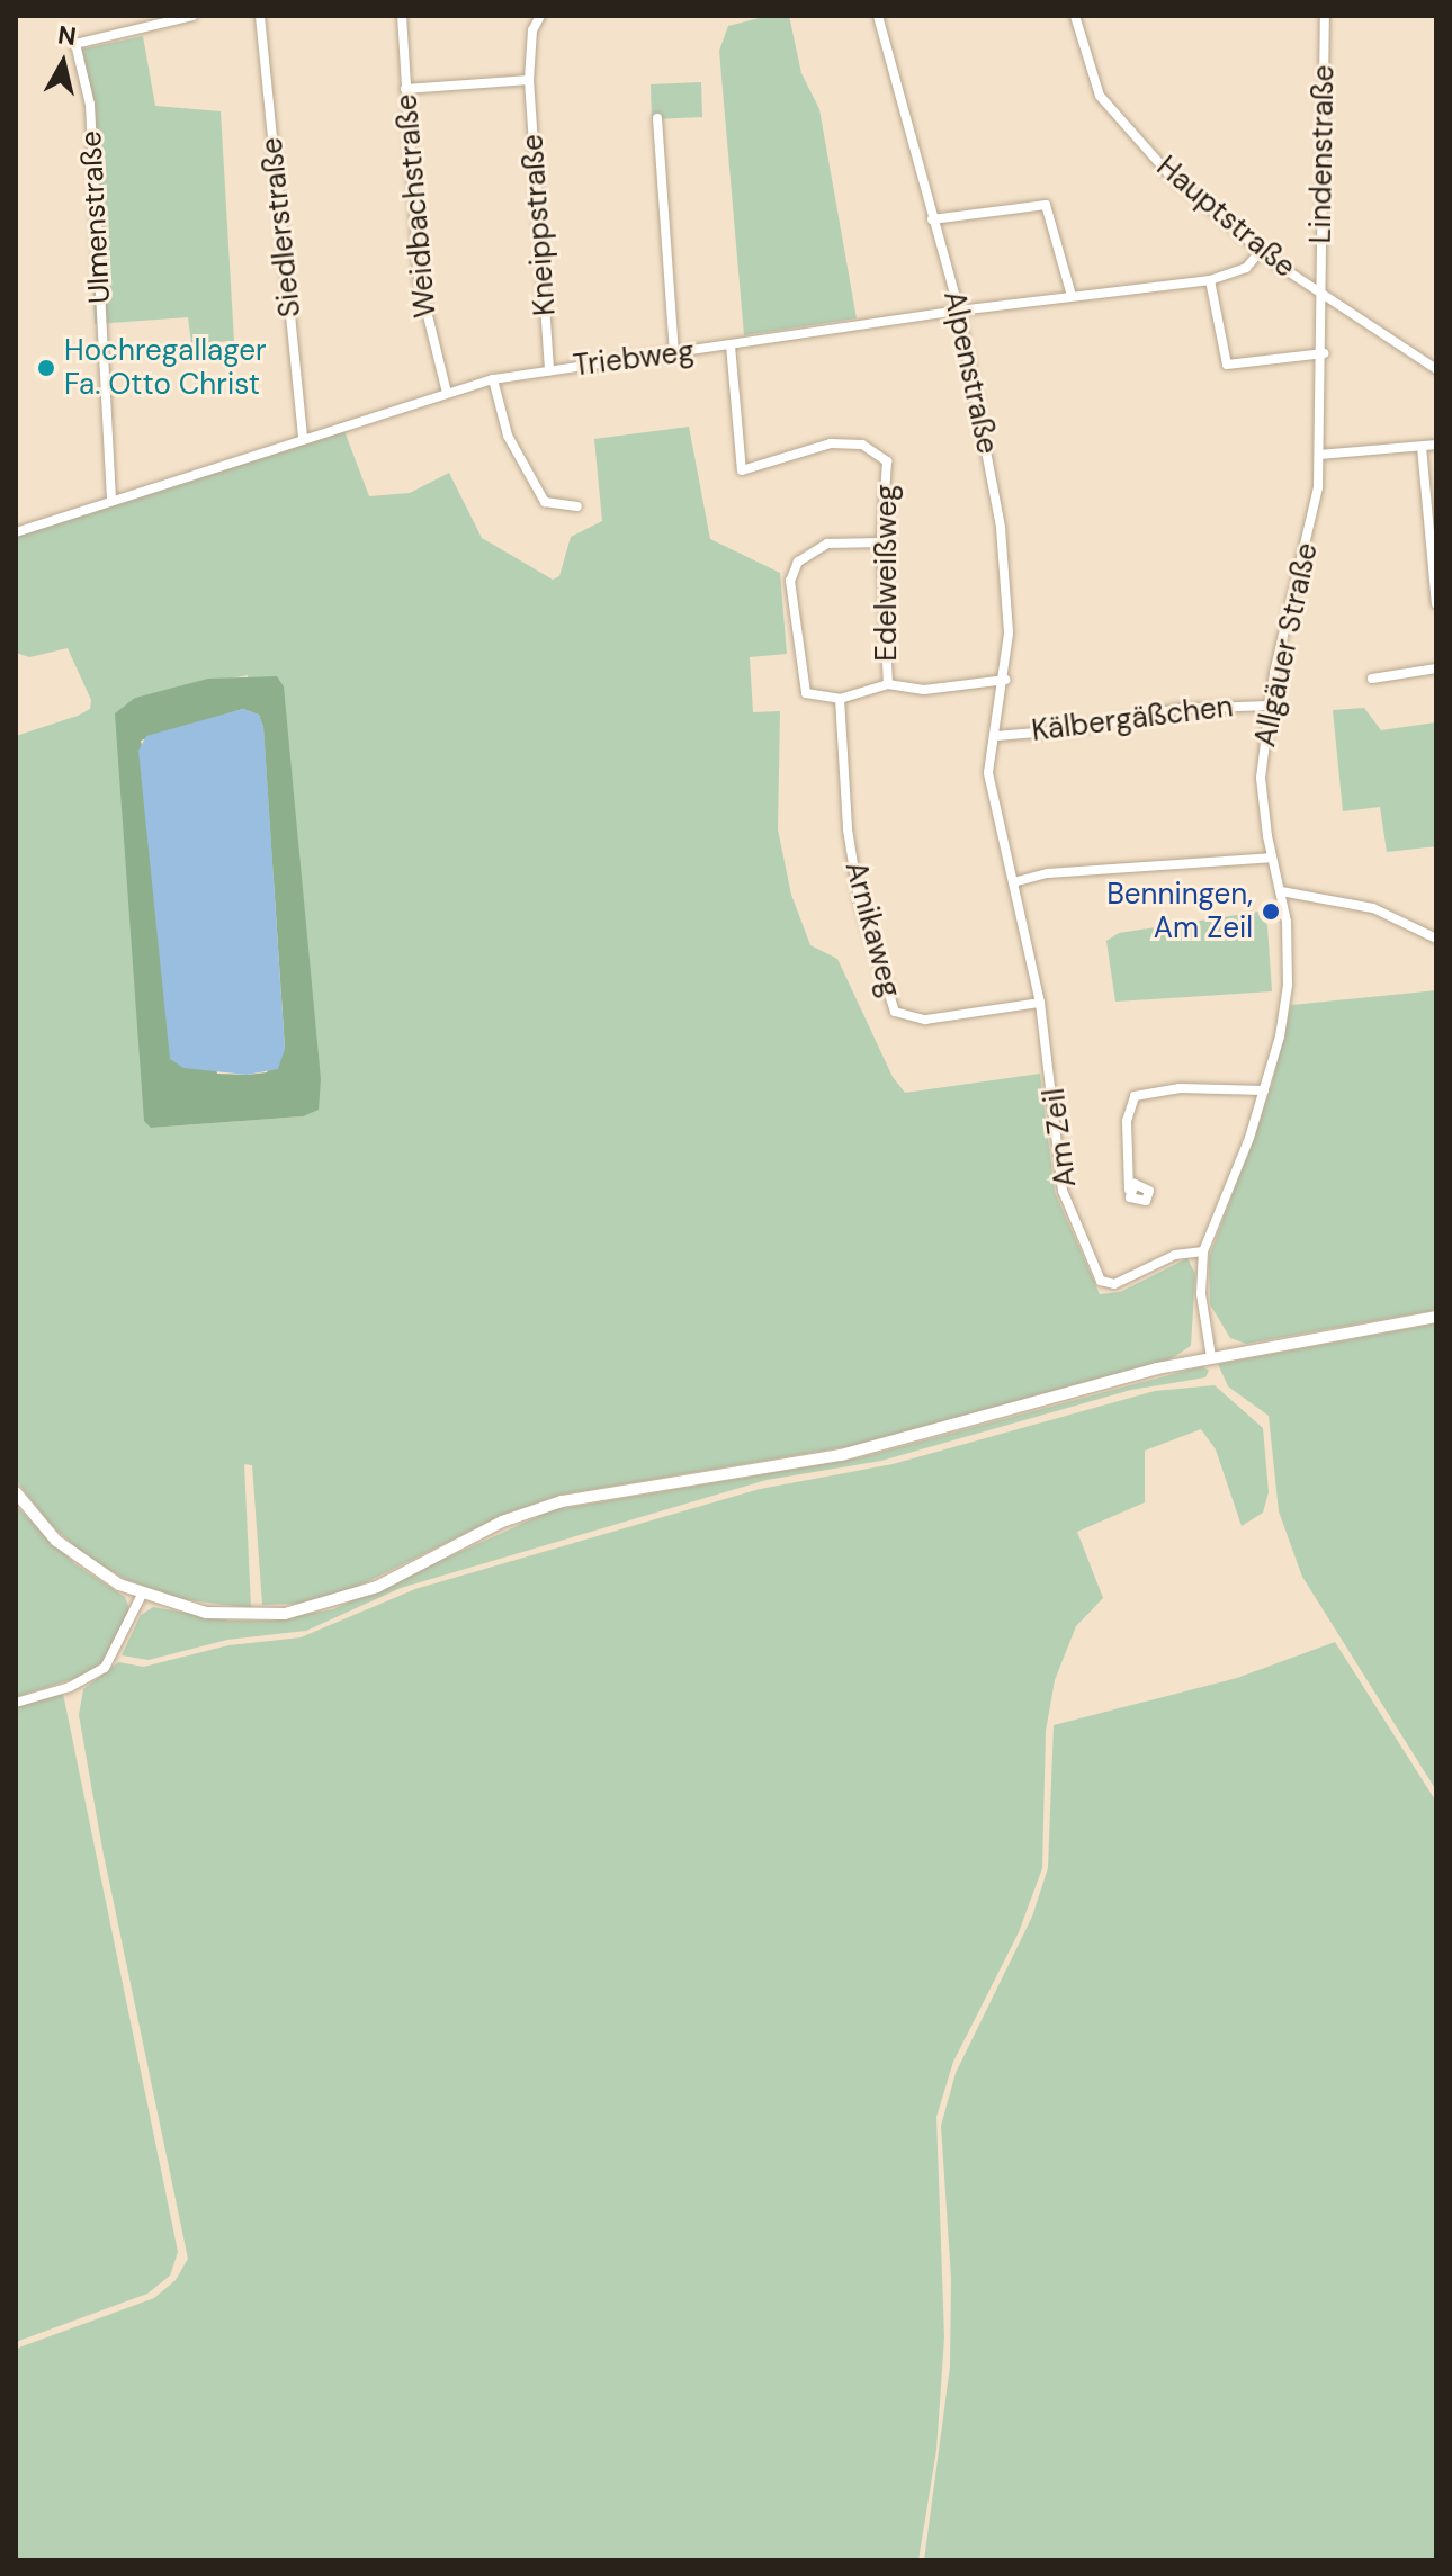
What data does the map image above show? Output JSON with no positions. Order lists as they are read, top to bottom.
{
  "streets": {
    "street": [
      "Lindenstraße",
      "Weidbachstraße",
      "Ulmenstraße",
      "Hauptstraße",
      "Kneippstraße",
      "Siedlerstraße",
      "Triebweg",
      "Alpenstraße",
      "Edelweißweg",
      "Allgäuer Straße",
      "Kälbergäßchen",
      "Arnikaweg",
      "Am Zeil"
    ]
  },
  "crossings": [
    ["Lindenstraße", "Hauptstraße"],
    ["Lindenstraße", "Allgäuer Straße"],
    ["Weidbachstraße", "Triebweg"],
    ["Ulmenstraße", "Triebweg"],
    ["Hauptstraße", "Triebweg"],
    ["Hauptstraße", "Allgäuer Straße"],
    ["Kneippstraße", "Triebweg"],
    ["Siedlerstraße", "Triebweg"],
    ["Triebweg", "Alpenstraße"],
    ["Triebweg", "Edelweißweg"],
    ["Alpenstraße", "Edelweißweg"],
    ["Alpenstraße", "Kälbergäßchen"],
    ["Alpenstraße", "Am Zeil"],
    ["Allgäuer Straße", "Kälbergäßchen"],
    ["Allgäuer Straße", "Am Zeil"],
    ["Kälbergäßchen", "Am Zeil"],
    ["Arnikaweg", "Am Zeil"]
  ],
  "places": ["Hochregallager Fa. Otto Christ", "Benningen, Am Zeil"],
  "north": "top"
}
